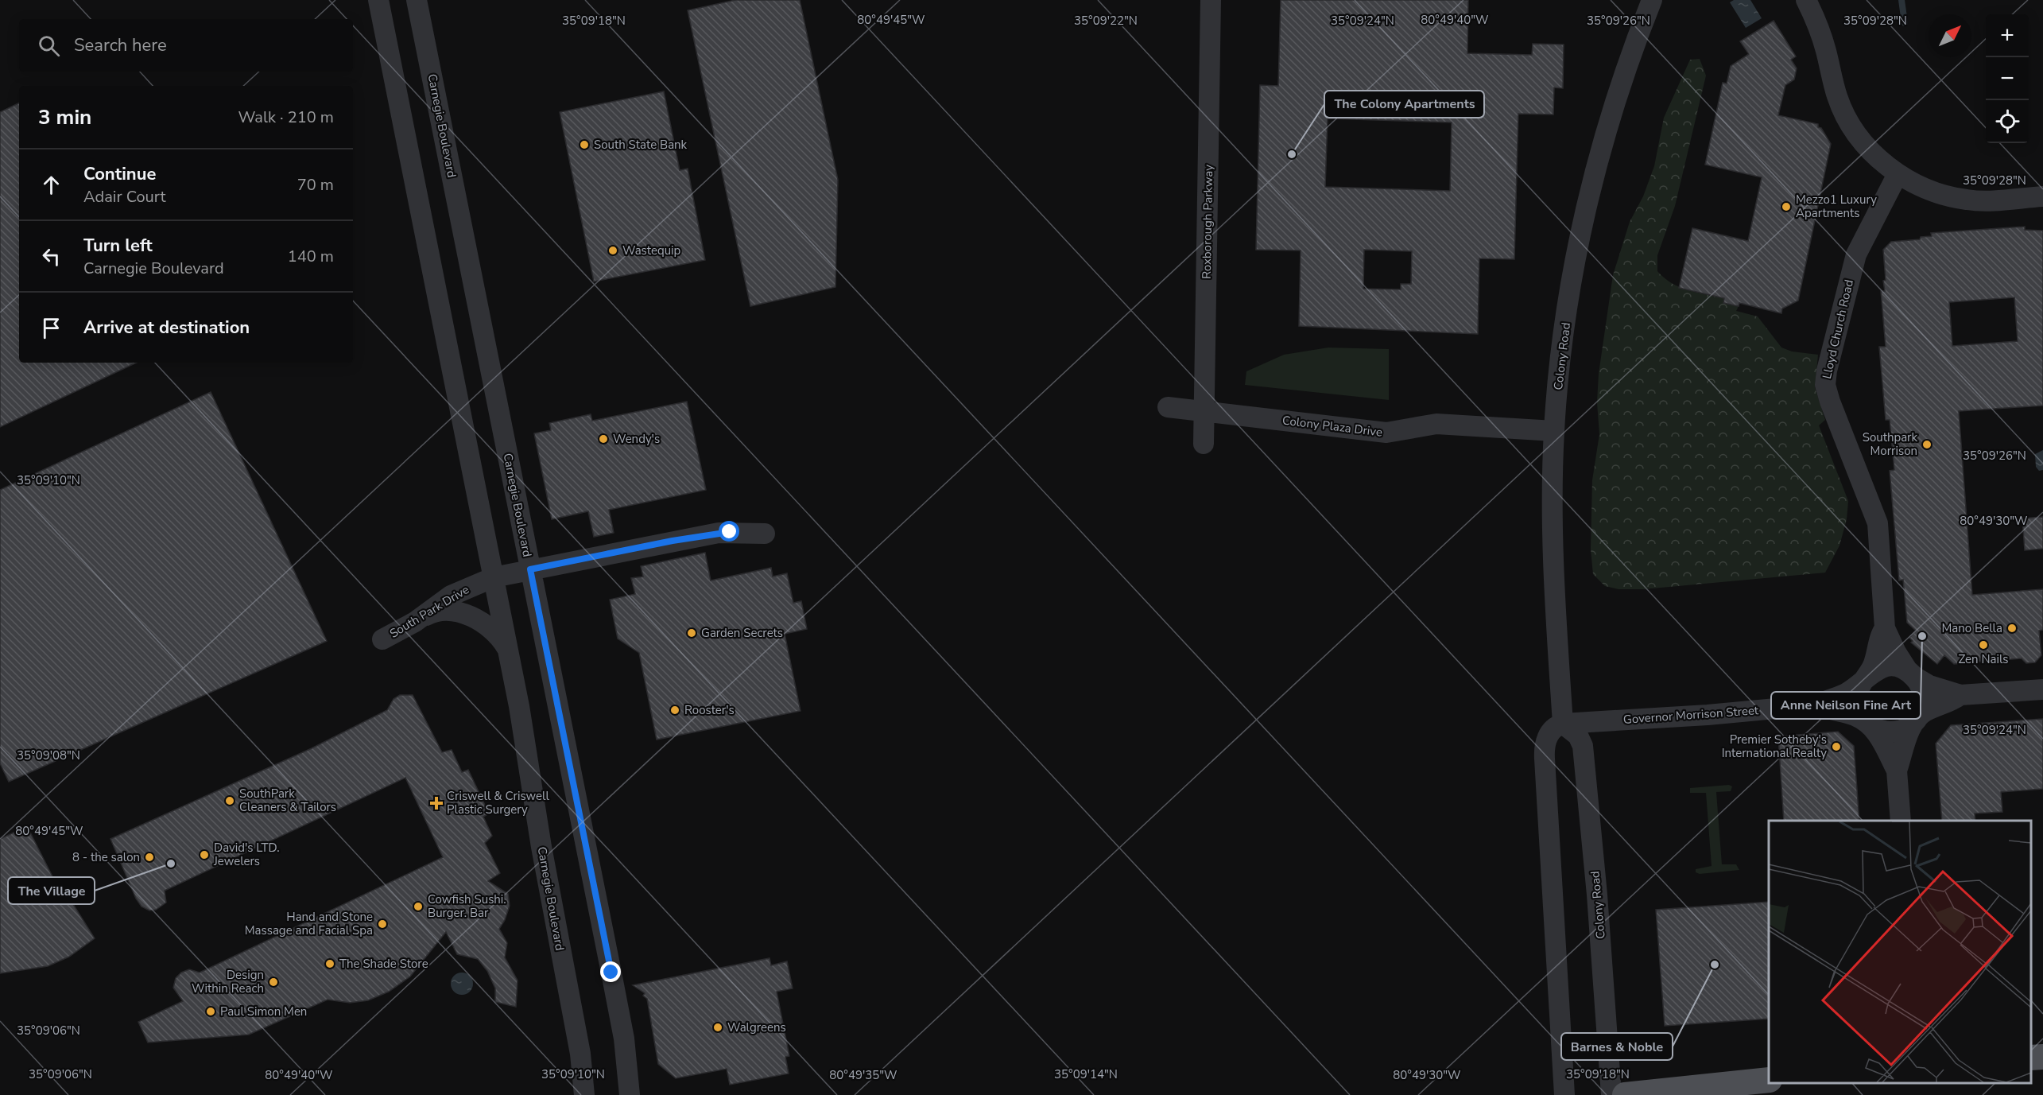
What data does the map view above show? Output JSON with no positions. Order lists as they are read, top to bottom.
{
  "streets": {
    "street": [
      "Carnegie Boulevard",
      "Roxborough Parkway",
      "Lloyd Church Road",
      "Colony Road",
      "Colony Plaza Drive",
      "South Park Drive",
      "Governor Morrison Street"
    ]
  },
  "crossings": [
    ["Carnegie Boulevard", "South Park Drive"],
    ["Roxborough Parkway", "Colony Plaza Drive"],
    ["Lloyd Church Road", "Governor Morrison Street"],
    ["Colony Road", "Colony Plaza Drive"],
    ["Colony Road", "Governor Morrison Street"]
  ],
  "places": {
    "other": [
      "South State Bank",
      "The Colony Apartments",
      "Mezzo1 Luxury Apartments",
      "Wastequip",
      "Wendy's",
      "Southpark Morrison",
      "Mano Bella",
      "Garden Secrets",
      "Anne Neilson Fine Art",
      "Zen Nails",
      "Rooster's",
      "Premier Sotheby's International Realty",
      "SouthPark Cleaners & Tailors",
      "David's LTD. Jewelers",
      "8 - the salon",
      "The Village",
      "Cowfish Sushi. Burger. Bar",
      "Hand and Stone Massage and Facial Spa",
      "The Shade Store",
      "Barnes & Noble",
      "Design Within Reach",
      "Paul Simon Men",
      "Walgreens"
    ],
    "health": ["Criswell & Criswell Plastic Surgery"]
  },
  "north": "top right",
  "page": {
    "map_buttons": ["+", "−"],
    "search": "Search here",
    "heading": ["3 min", "Walk · 210 m"],
    "list": [
      ["Continue", "Adair Court", "70 m"],
      ["Turn left", "Carnegie Boulevard", "140 m"],
      "Arrive at destination"
    ]
  },
  "coordinates": [
    "80°49'45\"W",
    "80°49'40\"W",
    "35°09'18\"N",
    "35°09'22\"N",
    "35°09'24\"N",
    "35°09'26\"N",
    "35°09'28\"N",
    "35°09'10\"N",
    "80°49'30\"W",
    "35°09'08\"N",
    "35°09'06\"N",
    "35°09'14\"N",
    "80°49'35\"W"
  ]
}
